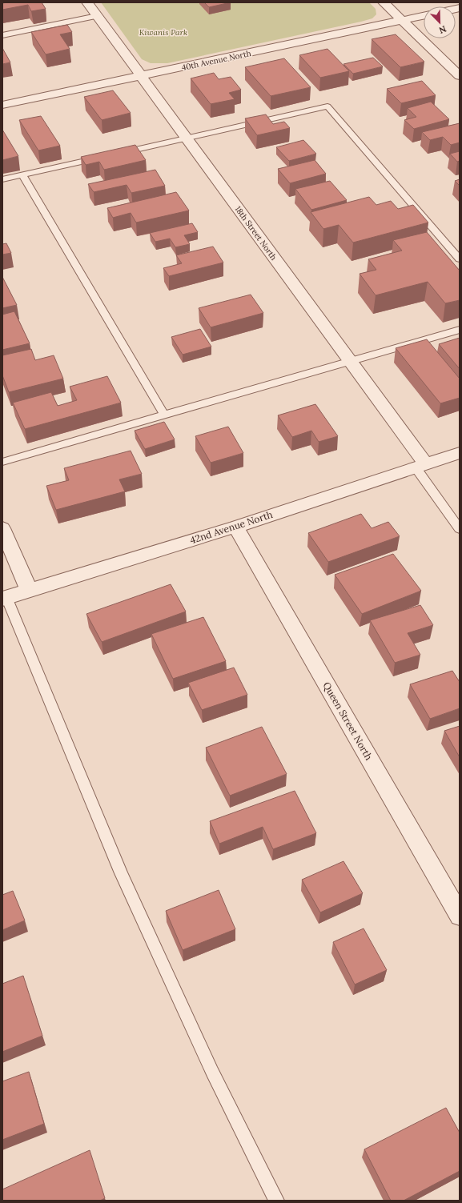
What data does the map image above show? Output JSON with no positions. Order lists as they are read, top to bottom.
{
  "streets": {
    "street": [
      "40th Avenue North",
      "18th Street North",
      "42nd Avenue North",
      "Queen Street North"
    ]
  },
  "crossings": [
    ["40th Avenue North", "18th Street North"],
    ["18th Street North", "42nd Avenue North"],
    ["42nd Avenue North", "Queen Street North"]
  ],
  "parks": ["Kiwanis Park"],
  "north": "bottom right"
}
